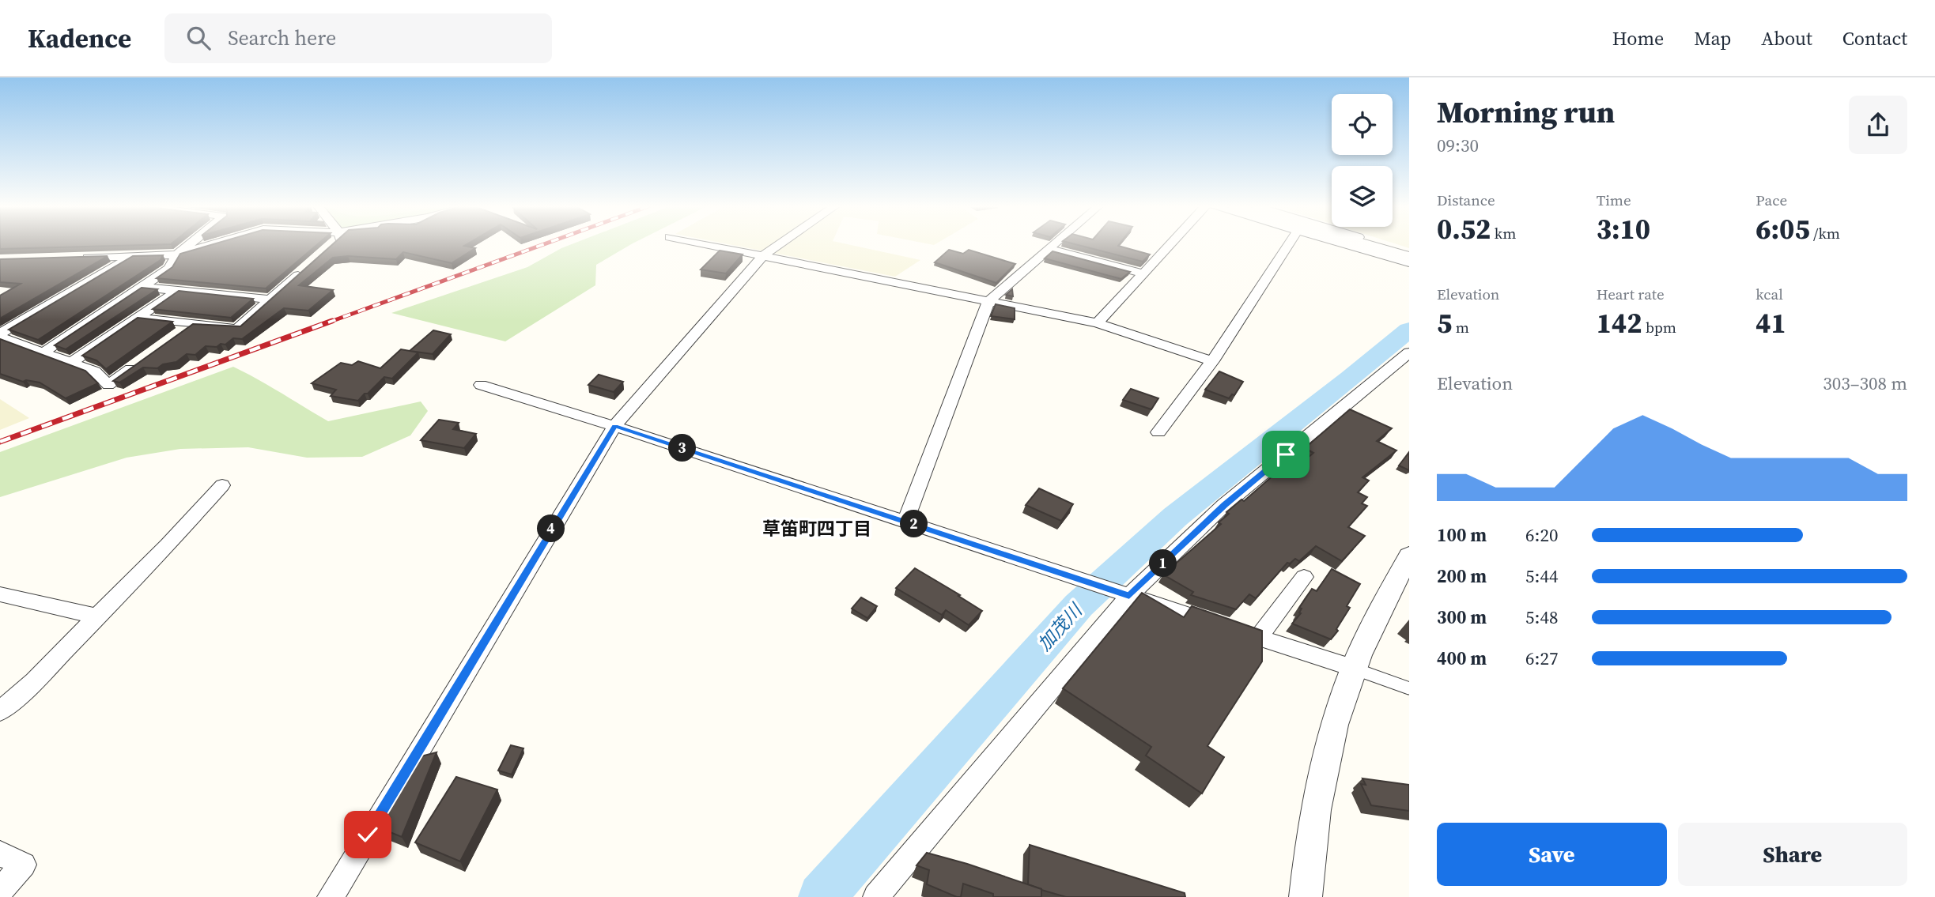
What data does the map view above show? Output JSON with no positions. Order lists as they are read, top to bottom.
{
  "districts": ["草笛町四丁目"],
  "water": ["加茂川"],
  "page": {
    "header": "Kadence",
    "search": "Search here",
    "nav": [
      "Home",
      "Map",
      "About",
      "Contact"
    ],
    "heading": ["Morning run", "09:30"],
    "stats": [
      ["Distance", "0.52 km"],
      ["Time", "3:10"],
      ["Pace", "6:05 /km"],
      ["Elevation", "5 m"],
      ["Heart rate", "142 bpm"],
      ["kcal", "41"]
    ],
    "chart": ["Elevation", "303–308 m"],
    "pins": [
      "3",
      "2",
      "4",
      "1"
    ],
    "list": [
      {
        "name": "100 m",
        "note": "6:20"
      },
      {
        "name": "200 m",
        "note": "5:44"
      },
      {
        "name": "300 m",
        "note": "5:48"
      },
      {
        "name": "400 m",
        "note": "6:27"
      }
    ],
    "buttons": ["Save", "Share"]
  }
}
